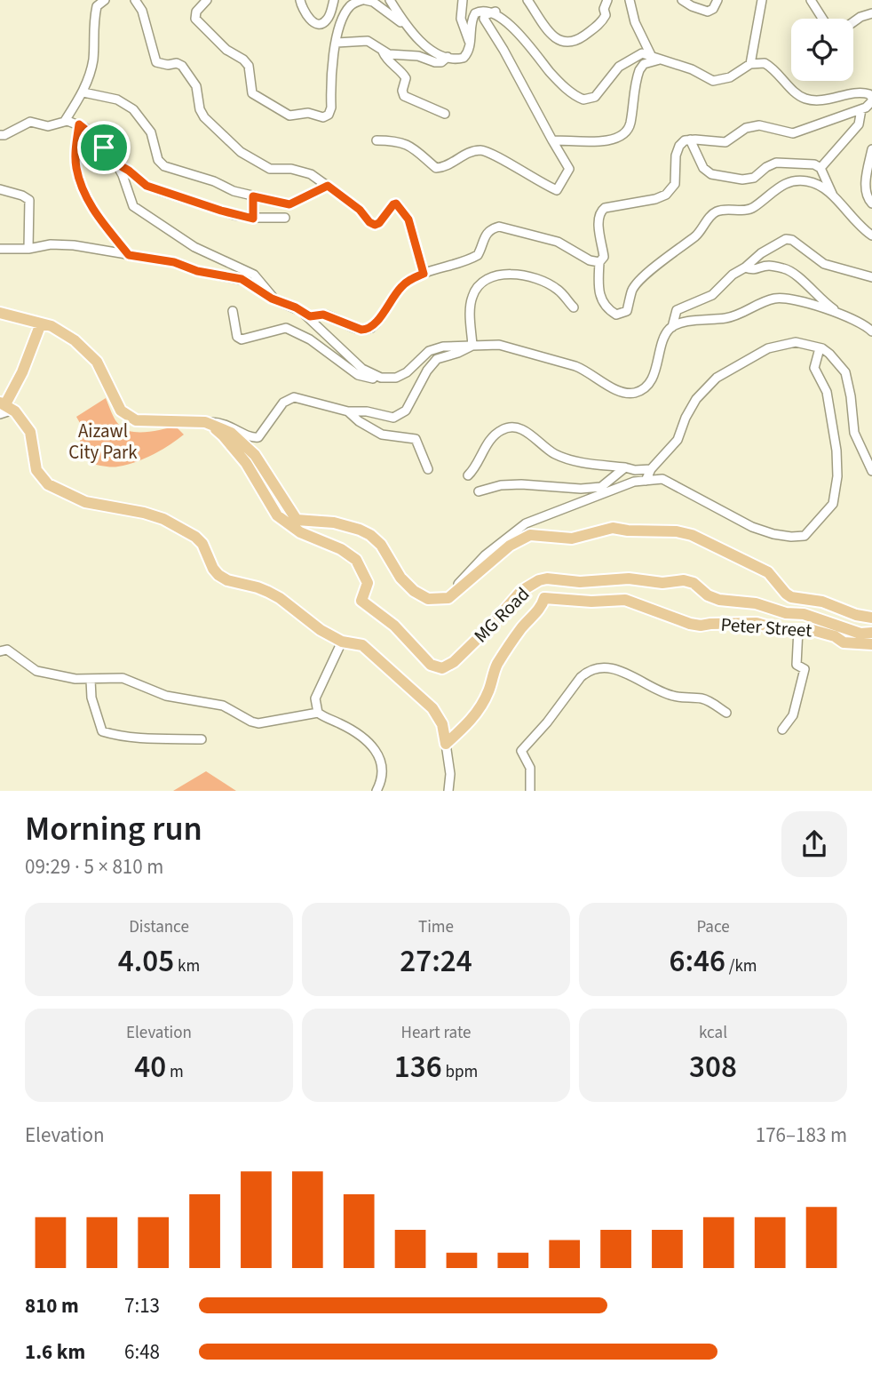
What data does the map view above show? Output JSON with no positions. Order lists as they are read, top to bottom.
{
  "streets": {
    "main road": ["MG Road", "Peter Street"]
  },
  "parks": ["Aizawl City Park"],
  "page": {
    "heading": ["Morning run", "09:29 · 5 × 810 m"],
    "stats": [
      ["Distance", "4.05 km"],
      ["Time", "27:24"],
      ["Pace", "6:46 /km"],
      ["Elevation", "40 m"],
      ["Heart rate", "136 bpm"],
      ["kcal", "308"]
    ],
    "chart": ["Elevation", "176–183 m"],
    "list": [
      {
        "name": "810 m",
        "note": "7:13"
      },
      {
        "name": "1.6 km",
        "note": "6:48"
      }
    ]
  }
}
